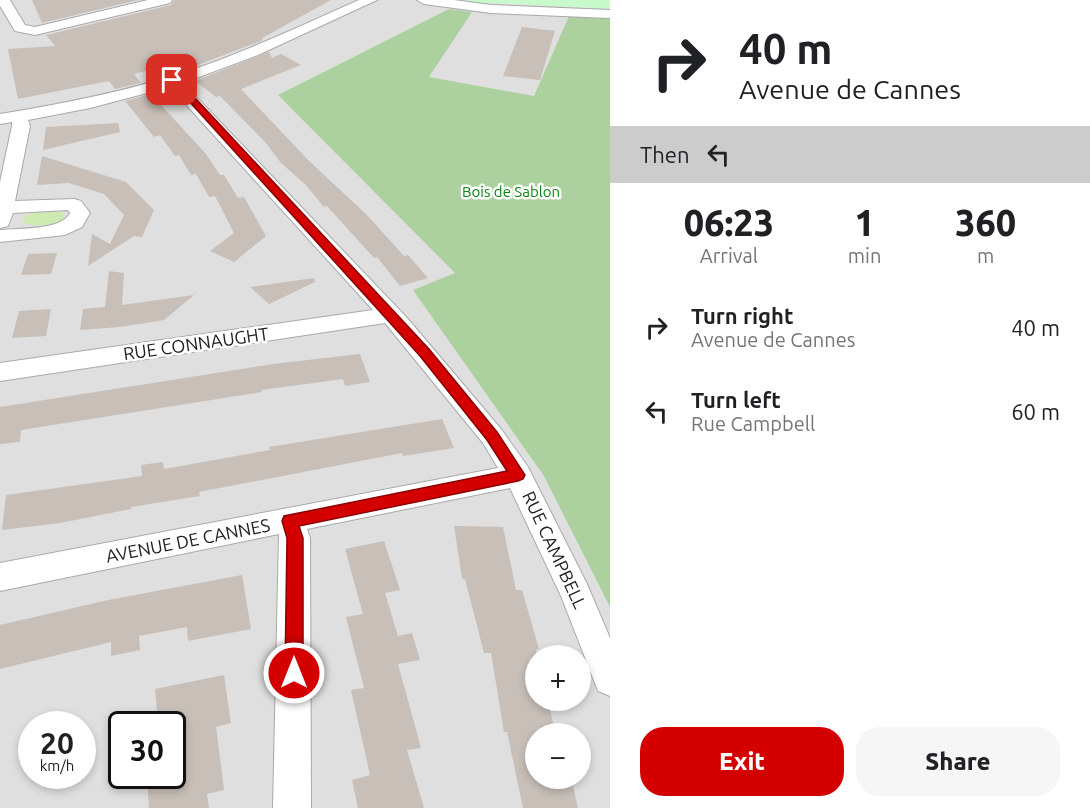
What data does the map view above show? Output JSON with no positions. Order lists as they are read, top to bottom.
{
  "streets": {
    "street": ["RUE CONNAUGHT", "AVENUE DE CANNES", "RUE CAMPBELL"]
  },
  "crossings": [
    ["RUE CONNAUGHT", "RUE CAMPBELL"],
    ["AVENUE DE CANNES", "RUE CAMPBELL"]
  ],
  "parks": ["Bois de Sablon"],
  "page": {
    "turn": ["40 m", "Avenue de Cannes"],
    "then": "Then",
    "eta": [
      "06:23",
      "Arrival",
      "1",
      "min",
      "360",
      "m"
    ],
    "list": [
      {
        "name": "Turn right",
        "note": "Avenue de Cannes",
        "value": "40 m"
      },
      {
        "name": "Turn left",
        "note": "Rue Campbell",
        "value": "60 m"
      }
    ],
    "map_buttons": ["+", "−"],
    "speed": "20 km/h",
    "limit": "30",
    "buttons": ["Exit", "Share"]
  }
}
